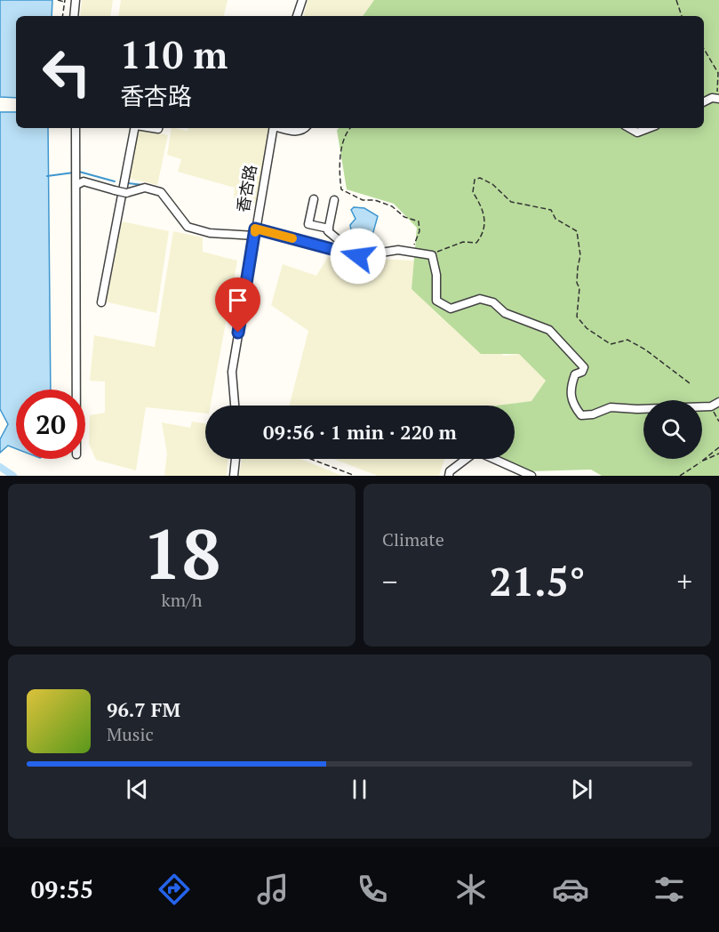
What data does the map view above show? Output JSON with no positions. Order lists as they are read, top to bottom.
{
  "streets": {
    "street": ["香杏路"]
  },
  "page": {
    "turn": ["110 m", "香杏路"],
    "limit": "20",
    "trip": "09:56 · 1 min · 220 m",
    "tile": [
      ["18", "km/h"],
      "Climate"
    ],
    "heat": ["−", "21.5°", "+"],
    "song": ["96.7 FM", "Music"],
    "tabs": "09:55"
  }
}
